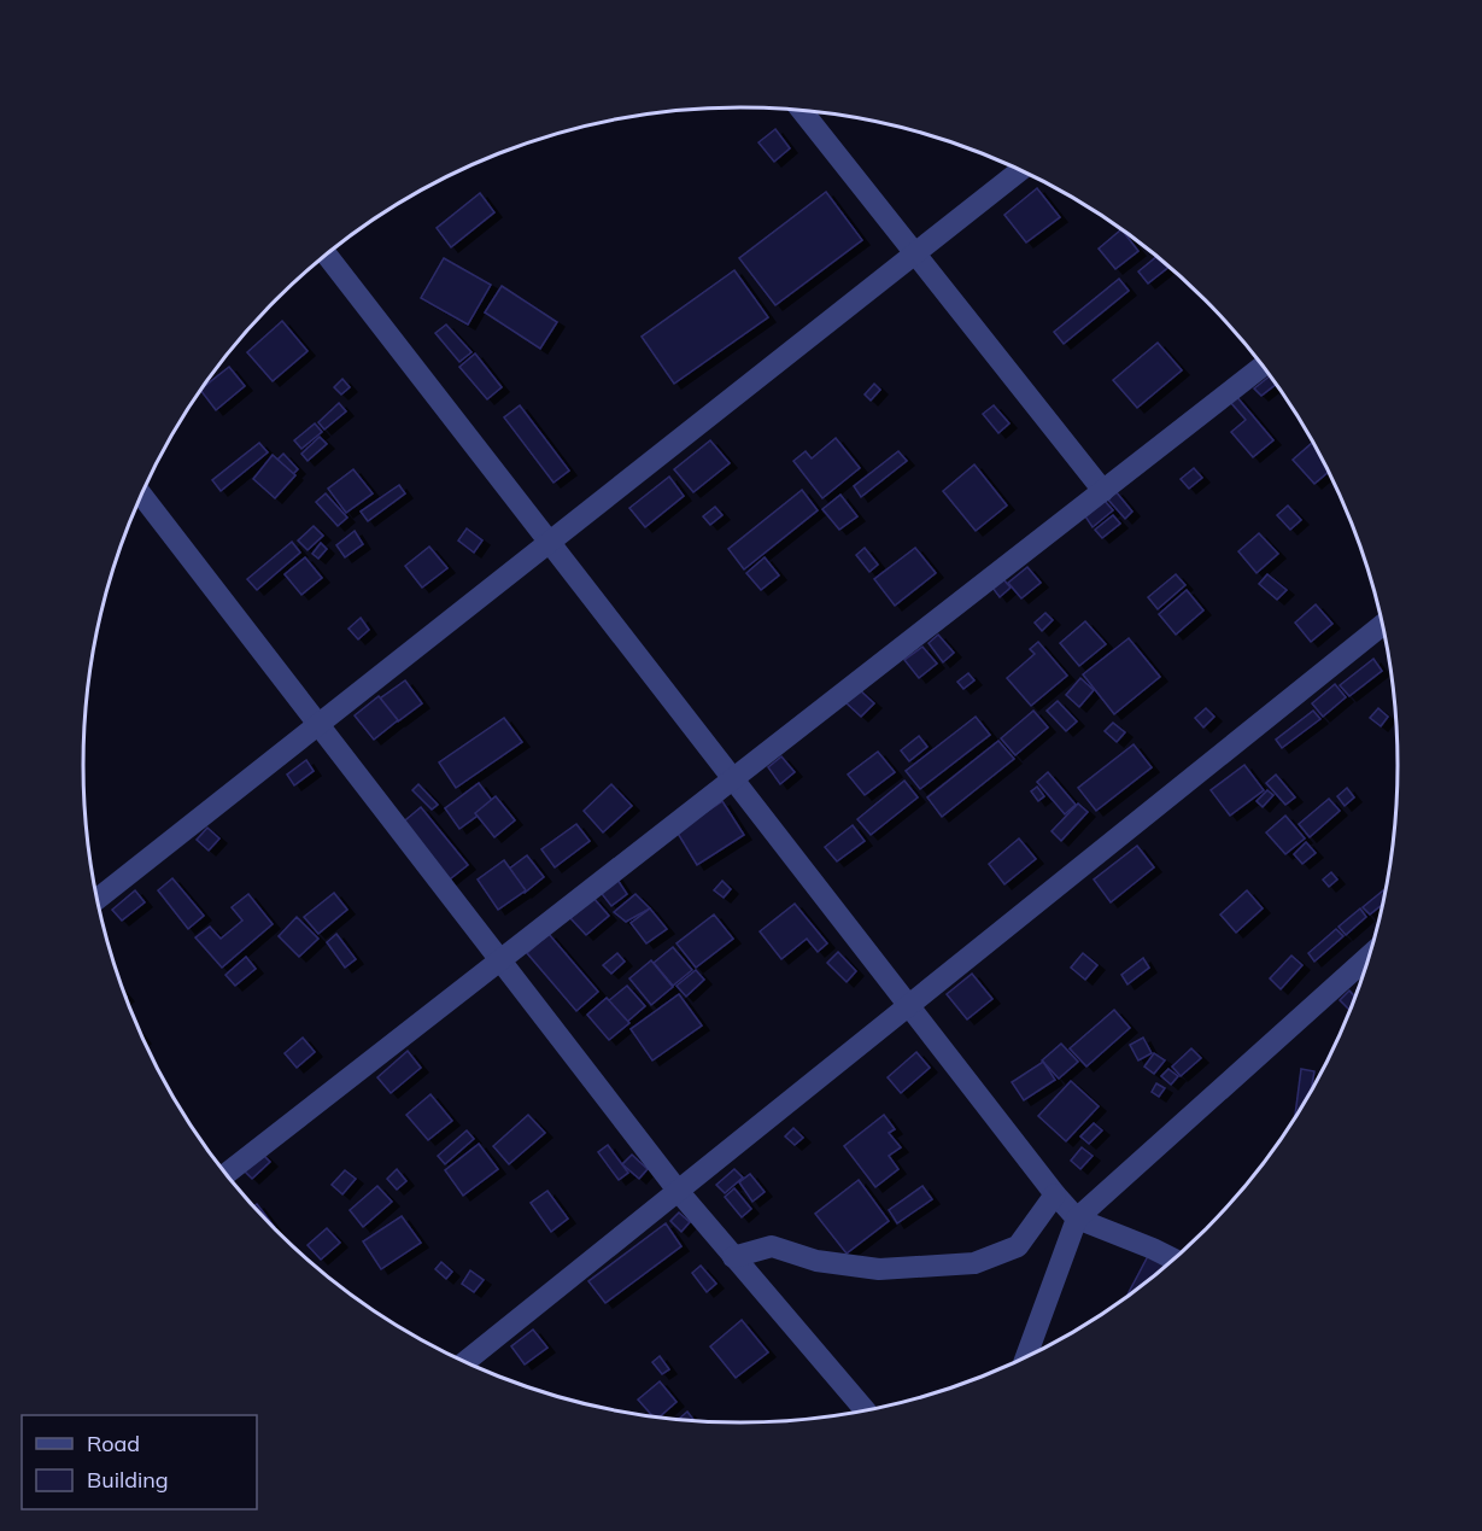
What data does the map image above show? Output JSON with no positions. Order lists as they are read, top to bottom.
{
  "legend": ["Road", "Building"]
}
